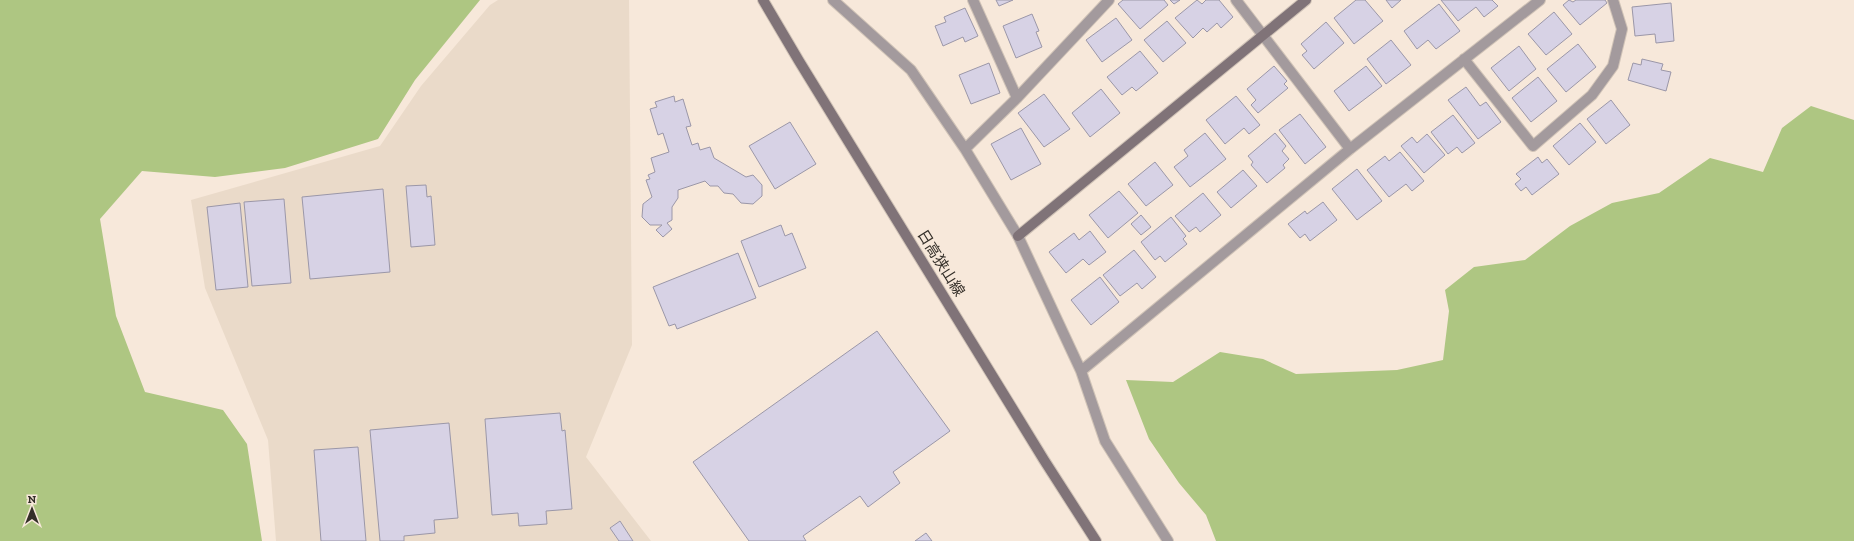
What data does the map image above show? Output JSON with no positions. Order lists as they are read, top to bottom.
{
  "streets": {
    "main road": ["日高狭山線"]
  },
  "north": "top"
}
